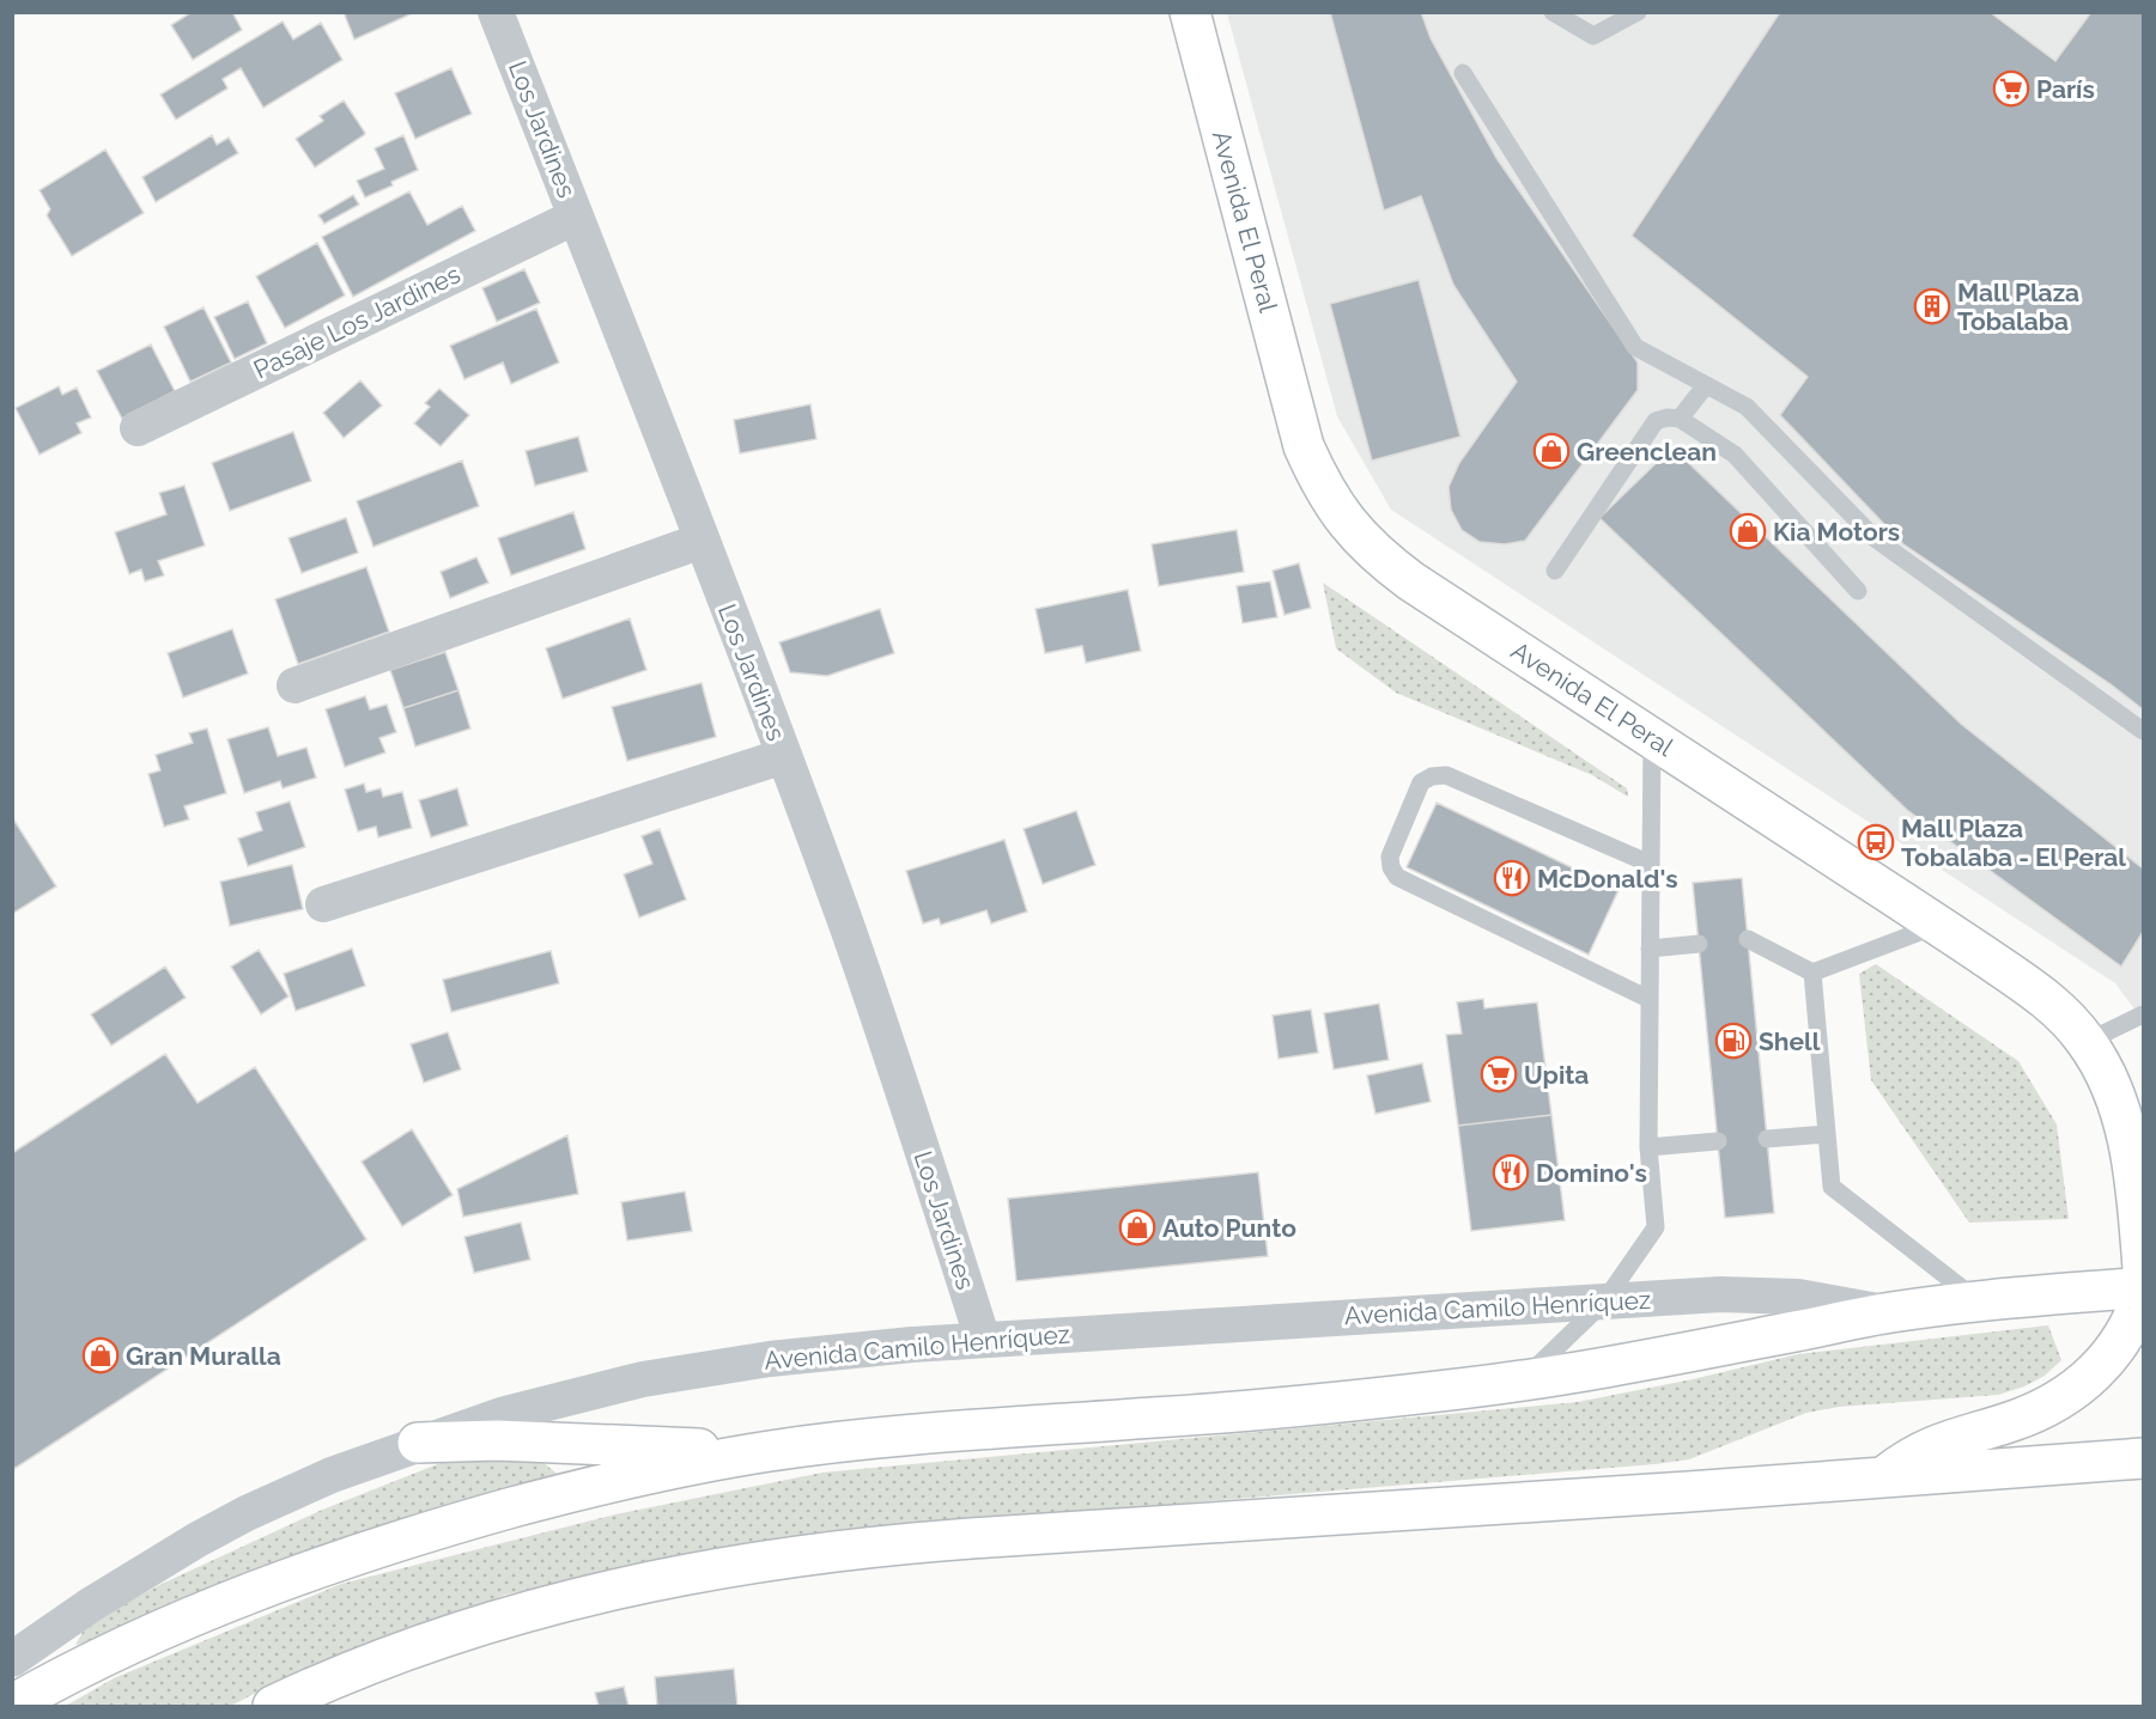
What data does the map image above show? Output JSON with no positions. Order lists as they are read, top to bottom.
{
  "streets": {
    "main road": ["Avenida El Peral", "Avenida Camilo Henríquez"],
    "street": ["Los Jardines", "Pasaje Los Jardines"]
  },
  "crossings": [
    ["Los Jardines", "Pasaje Los Jardines"],
    ["Los Jardines", "Avenida Camilo Henríquez"]
  ],
  "places": {
    "supermarket": ["París", "Upita"],
    "building": ["Mall Plaza Tobalaba"],
    "shop": [
      "Greenclean",
      "Kia Motors",
      "Auto Punto",
      "Gran Muralla"
    ],
    "bus stop": ["Mall Plaza Tobalaba - El Peral"],
    "restaurant": ["McDonald's", "Domino's"],
    "fuel station": ["Shell"]
  }
}
